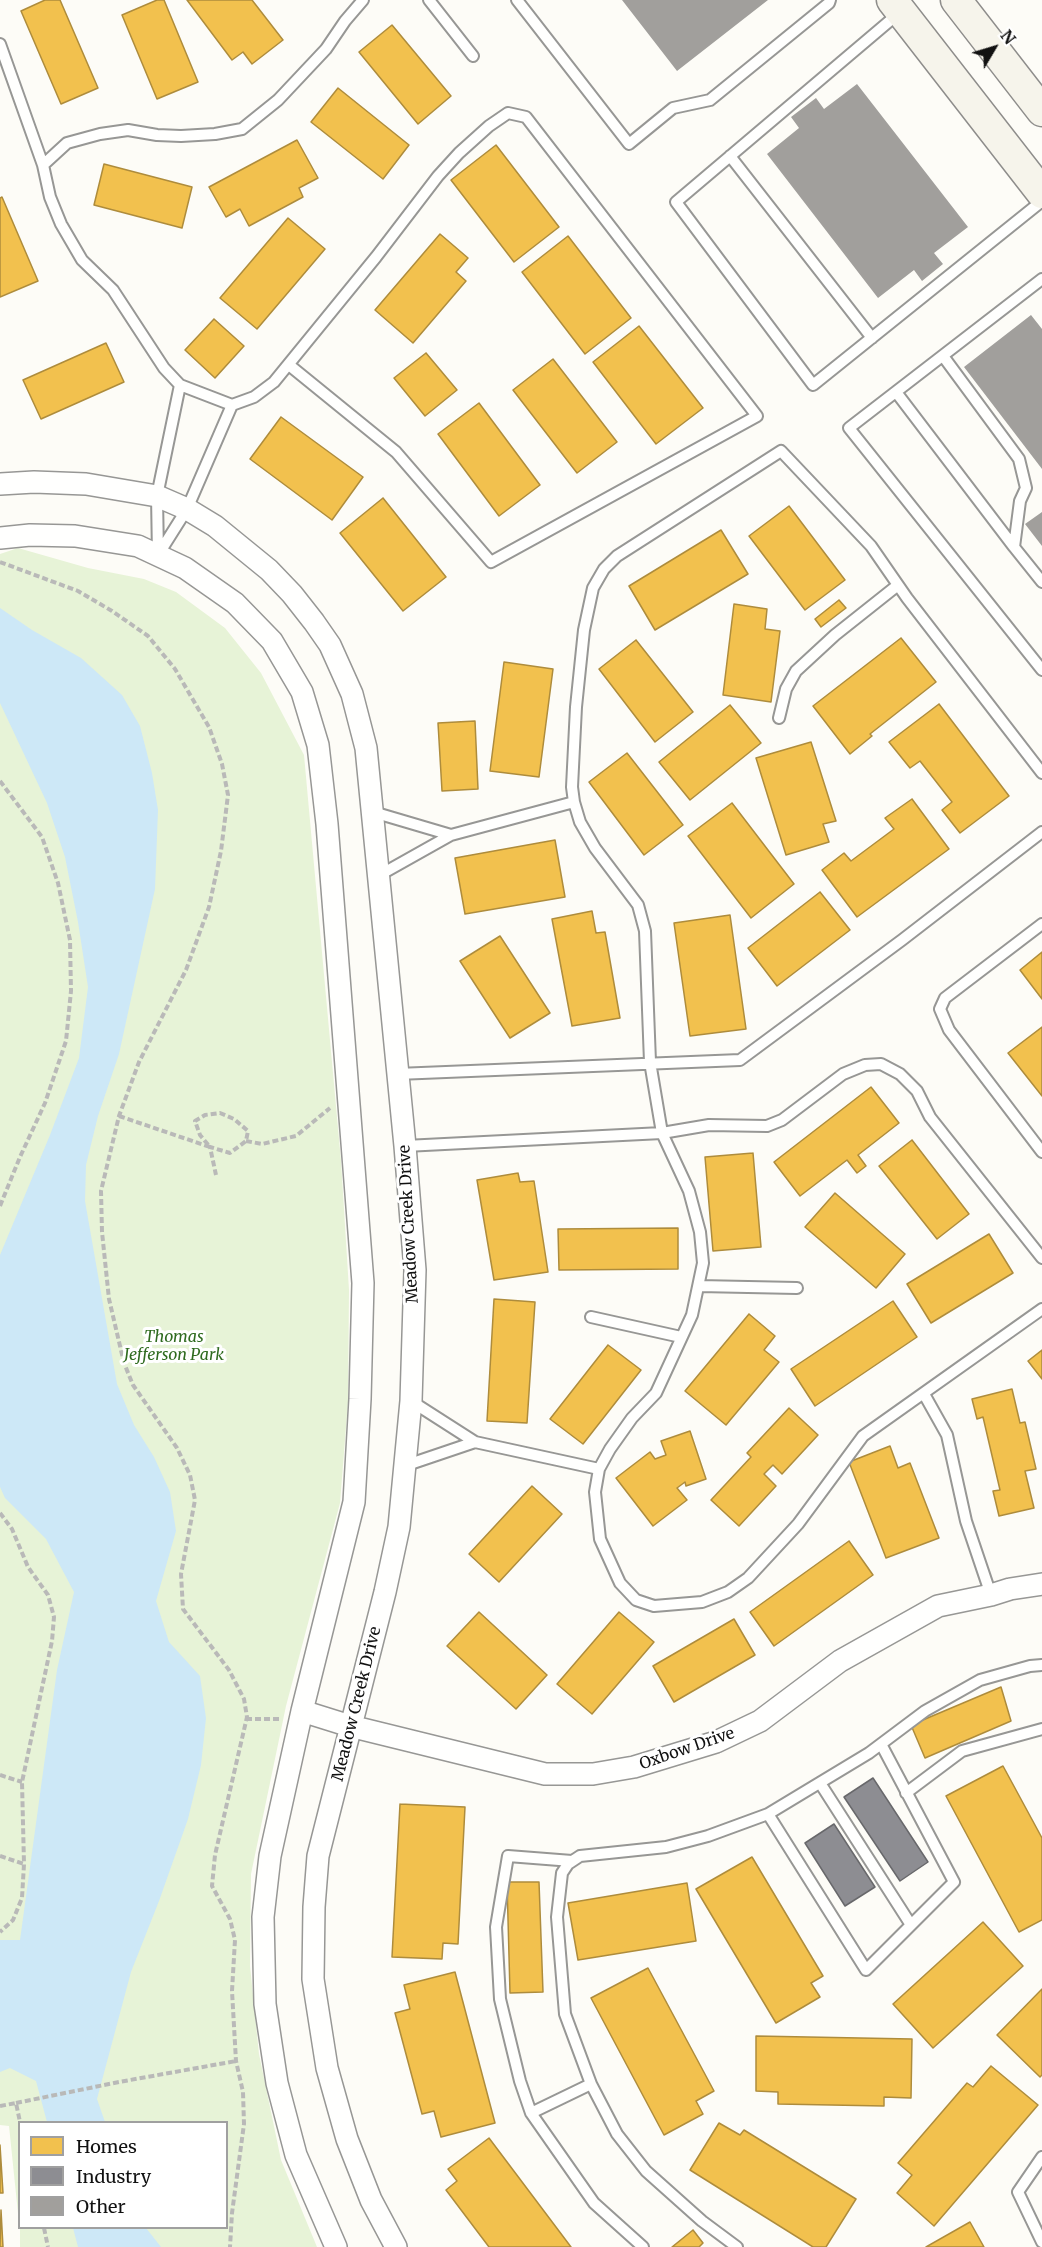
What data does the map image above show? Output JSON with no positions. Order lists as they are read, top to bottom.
{
  "streets": {
    "street": ["Meadow Creek Drive", "Oxbow Drive"]
  },
  "crossings": [
    ["Meadow Creek Drive", "Oxbow Drive"]
  ],
  "parks": ["Thomas Jefferson Park"],
  "legend": ["Homes", "Industry", "Other"],
  "north": "top right"
}
